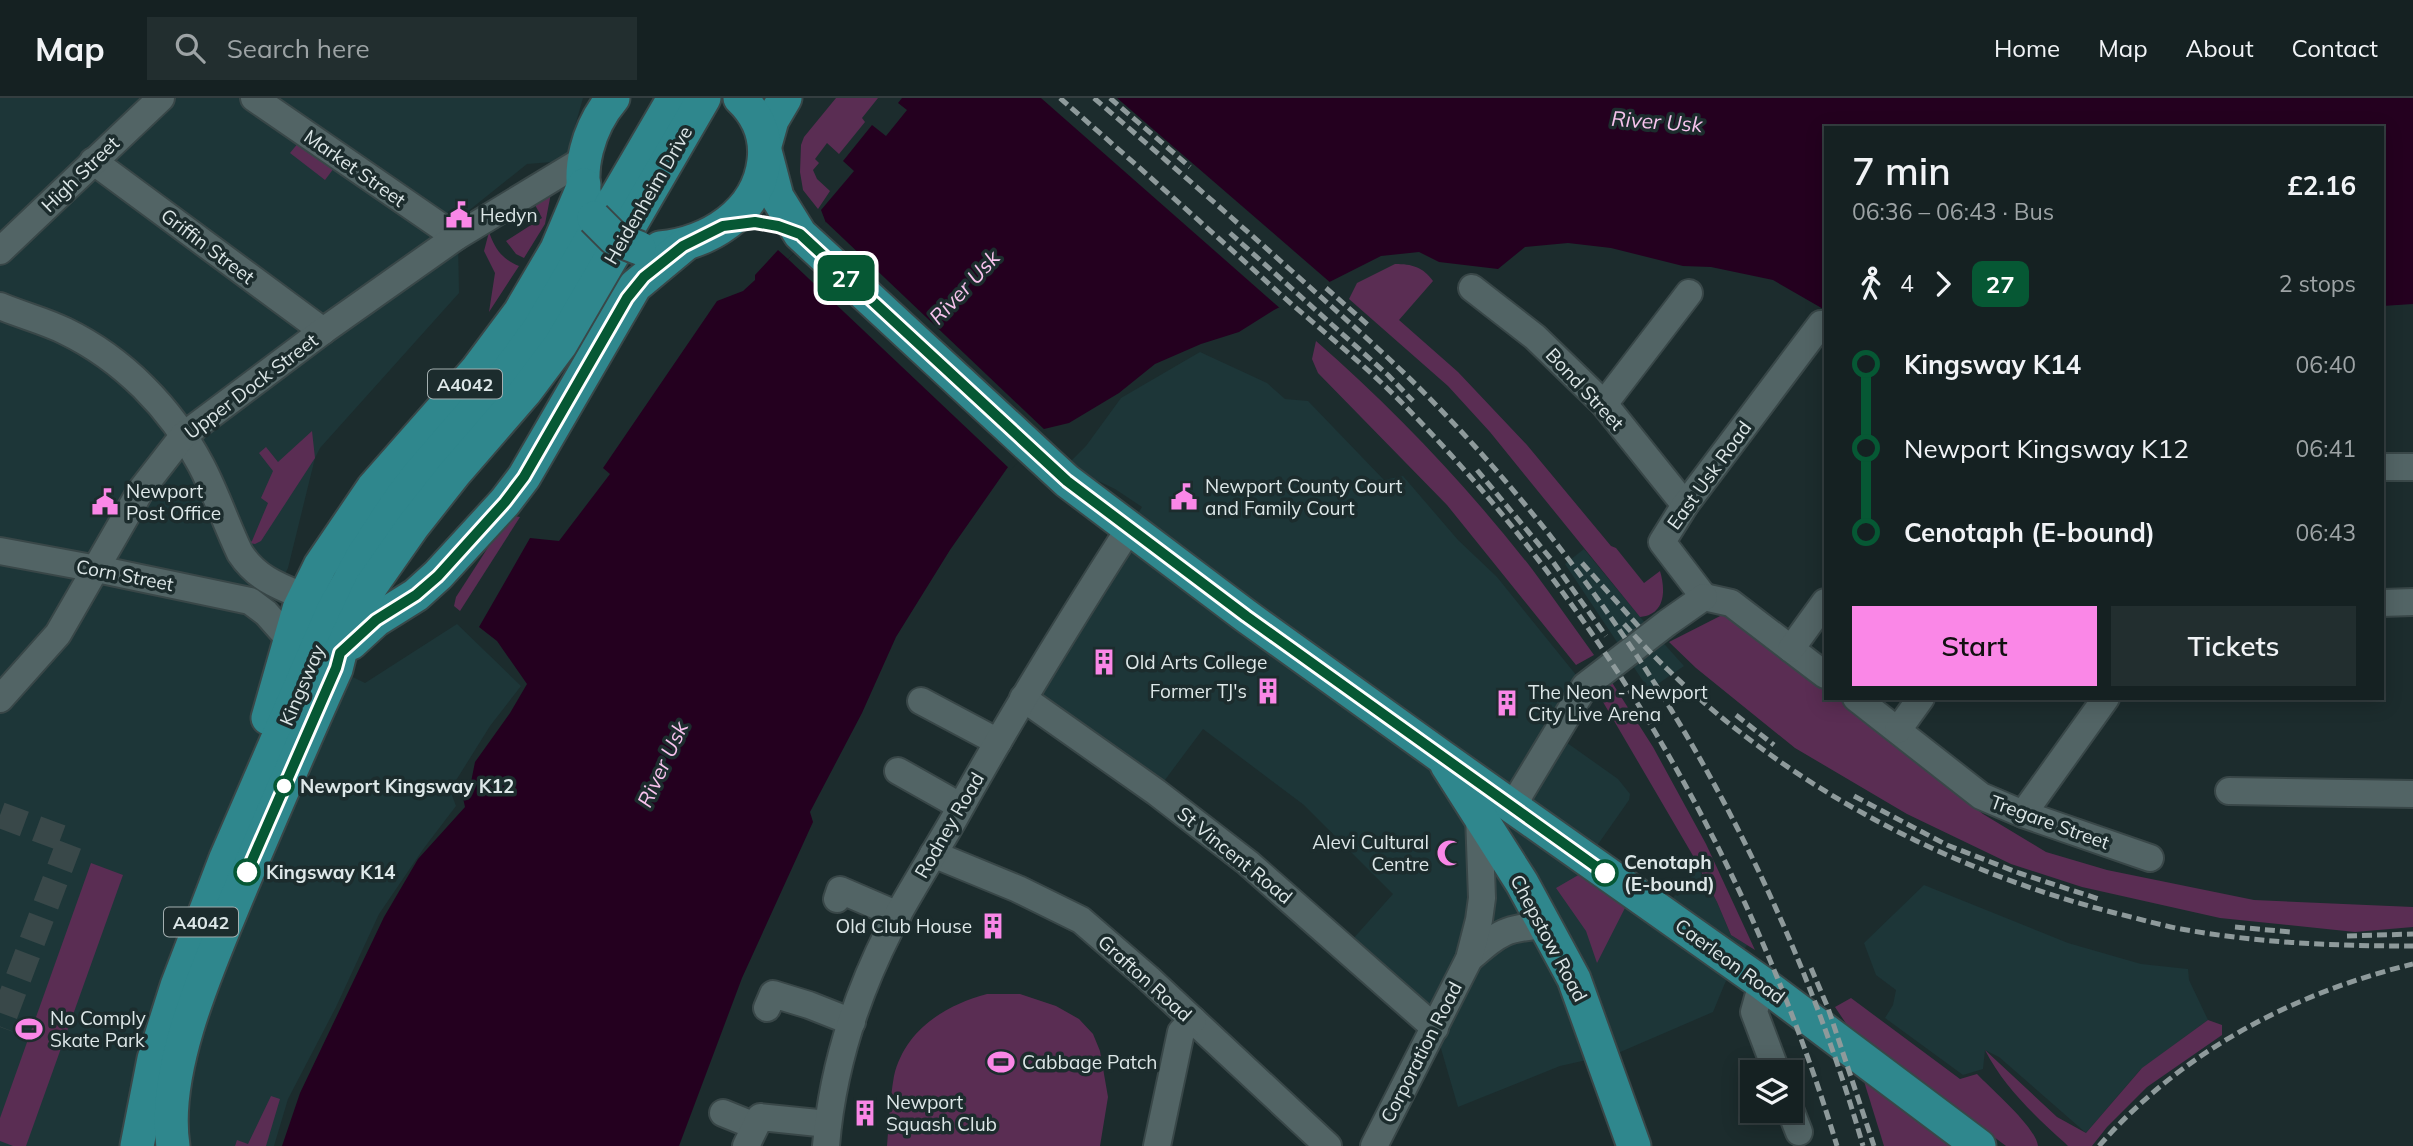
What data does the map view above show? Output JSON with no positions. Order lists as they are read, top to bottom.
{
  "streets": {
    "main road": [
      "Heidenheim Drive",
      "A4042",
      "Kingsway",
      "Chepstow Road",
      "Caerleon Road"
    ],
    "street": [
      "Market Street",
      "High Street",
      "Griffin Street",
      "Upper Dock Street",
      "Bond Street",
      "East Usk Road",
      "Corn Street",
      "Tregare Street",
      "Rodney Road",
      "St Vincent Road",
      "Grafton Road",
      "Corporation Road"
    ]
  },
  "crossings": [
    ["Market Street", "Upper Dock Street"],
    ["High Street", "Griffin Street"],
    ["Heidenheim Drive", "Kingsway"],
    ["Griffin Street", "Upper Dock Street"],
    ["A4042", "Upper Dock Street"],
    ["A4042", "Corn Street"],
    ["A4042", "Kingsway"],
    ["Upper Dock Street", "Corn Street"],
    ["Bond Street", "East Usk Road"],
    ["Rodney Road", "St Vincent Road"],
    ["Rodney Road", "Caerleon Road"],
    ["Rodney Road", "Grafton Road"],
    ["St Vincent Road", "Corporation Road"],
    ["Chepstow Road", "Caerleon Road"]
  ],
  "water": ["River Usk"],
  "places": {
    "public building": ["Hedyn", "Newport County Court and Family Court", "Newport Post Office"],
    "building": [
      "Old Arts College",
      "Former TJ's",
      "The Neon - Newport City Live Arena",
      "Old Club House",
      "Newport Squash Club"
    ],
    "other": ["Newport Kingsway K12", "Kingsway K14", "Cenotaph (E-bound)"],
    "mosque": ["Alevi Cultural Centre"],
    "sports": ["No Comply Skate Park", "Cabbage Patch"]
  },
  "lines": ["bus line 27"],
  "page": {
    "header": "Map",
    "search": "Search here",
    "nav": [
      "Home",
      "Map",
      "About",
      "Contact"
    ],
    "on_map": "27",
    "heading": ["7 min", "06:36 – 06:43 · Bus", "£2.16"],
    "legs": ["4", "27", "2 stops"],
    "list": [
      {
        "name": "Kingsway K14",
        "value": "06:40"
      },
      {
        "name": "Newport Kingsway K12",
        "value": "06:41"
      },
      {
        "name": "Cenotaph (E-bound)",
        "value": "06:43"
      }
    ],
    "buttons": ["Start", "Tickets"]
  }
}
